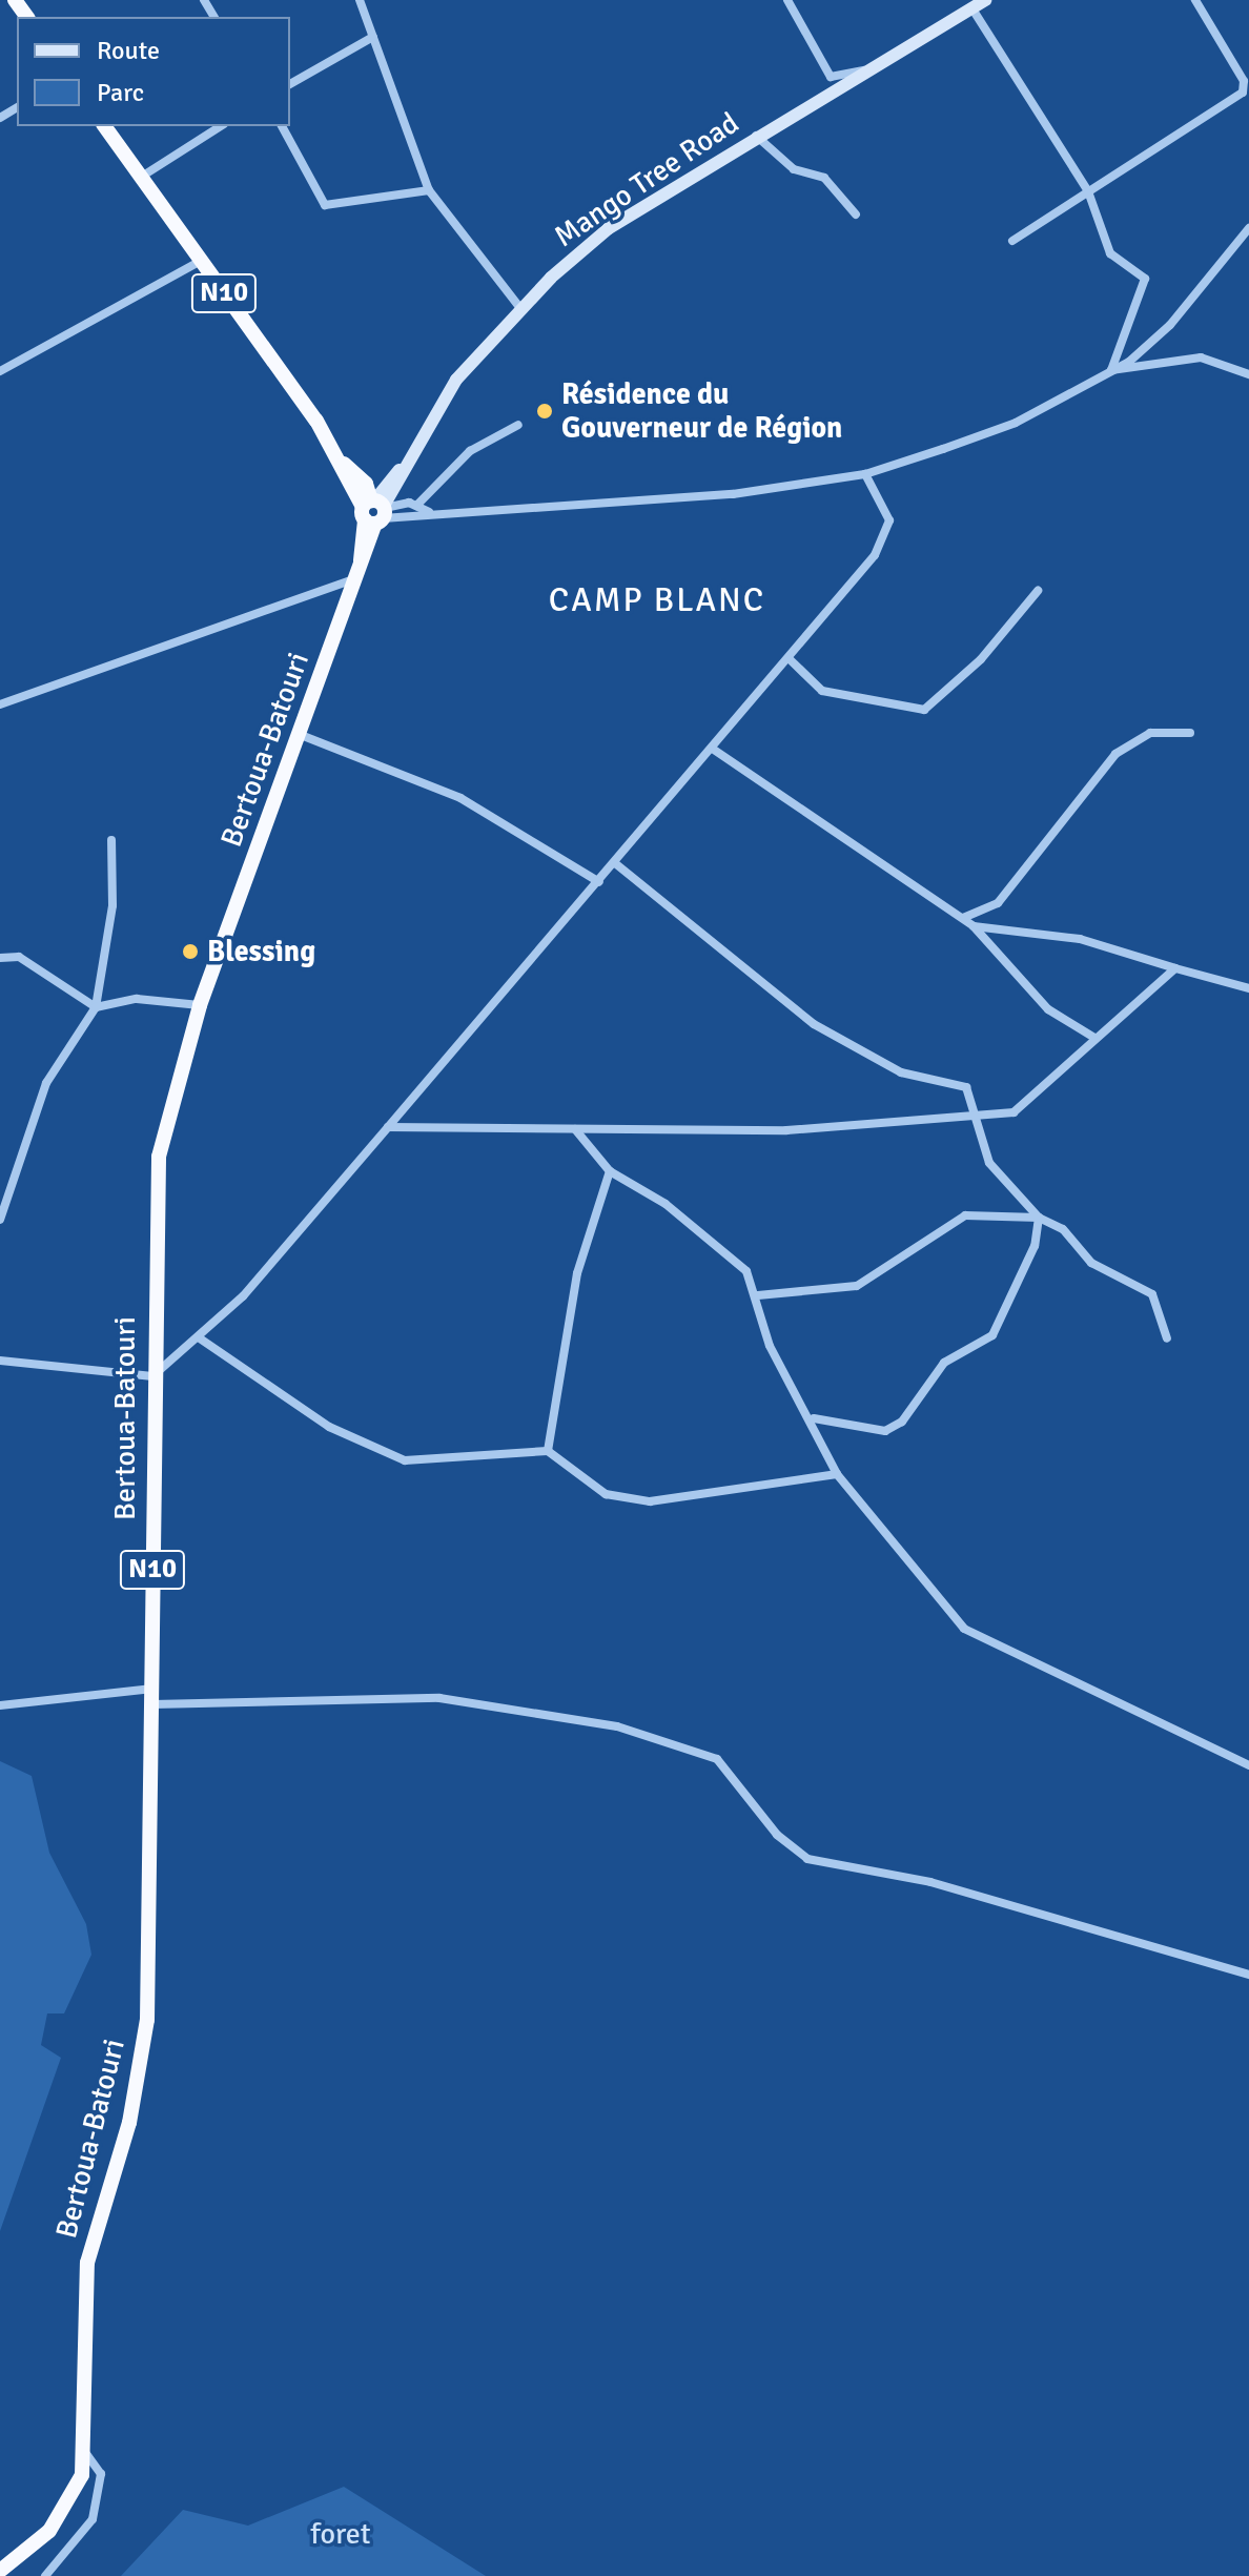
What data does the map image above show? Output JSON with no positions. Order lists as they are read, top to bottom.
{
  "streets": {
    "highway": ["N10", "Bertoua-Batouri"],
    "main road": ["Mango Tree Road"]
  },
  "crossings": [
    ["Mango Tree Road", "N10"],
    ["Mango Tree Road", "Bertoua-Batouri"],
    ["N10", "Bertoua-Batouri"]
  ],
  "districts": ["CAMP BLANC"],
  "parks": ["foret"],
  "places": ["Résidence du Gouverneur de Région", "Blessing"],
  "legend": ["Route", "Parc"]
}
